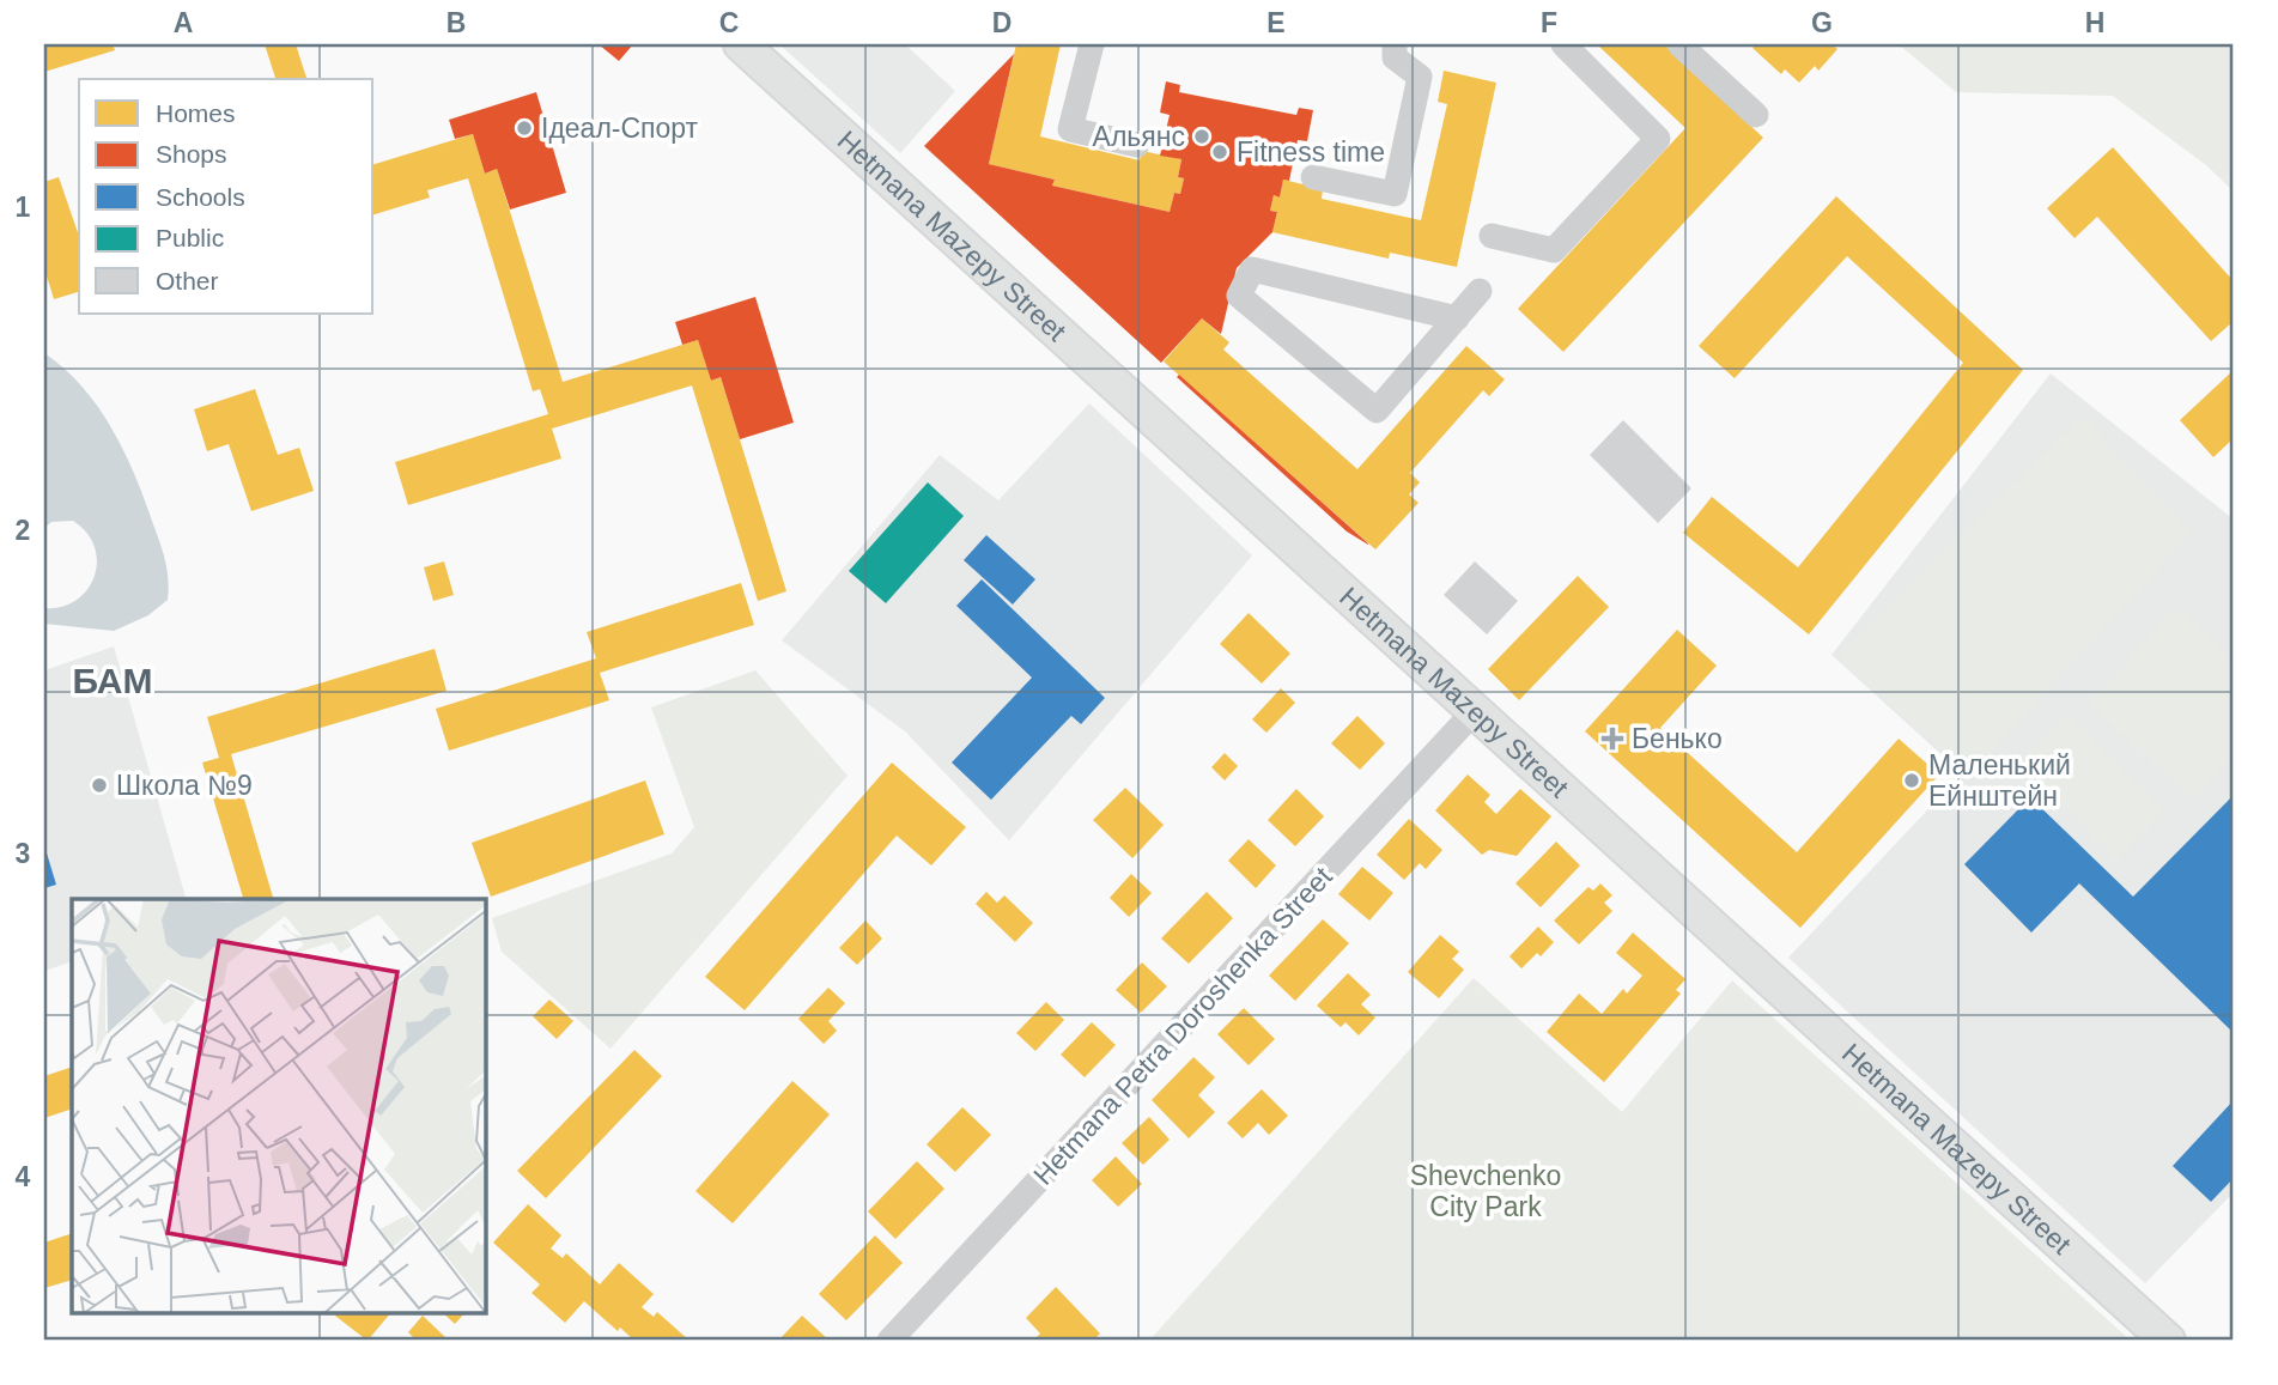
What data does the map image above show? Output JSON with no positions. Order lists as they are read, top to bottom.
{
  "streets": {
    "main road": ["Hetmana Mazepy Street"],
    "street": ["Hetmana Petra Doroshenka Street"]
  },
  "crossings": [
    ["Hetmana Mazepy Street", "Hetmana Petra Doroshenka Street"]
  ],
  "districts": ["БАМ"],
  "parks": ["Shevchenko City Park"],
  "places": {
    "other": [
      "Ідеал-Спорт",
      "Альянс",
      "Fitness time",
      "Маленький Ейнштейн",
      "Школа №9"
    ],
    "health": ["Бенько"]
  },
  "legend": [
    "Homes",
    "Shops",
    "Schools",
    "Public",
    "Other"
  ],
  "grid": {
    "columns": [
      "A",
      "B",
      "C",
      "D",
      "E",
      "F",
      "G",
      "H"
    ],
    "rows": [
      "1",
      "2",
      "3",
      "4"
    ]
  }
}
